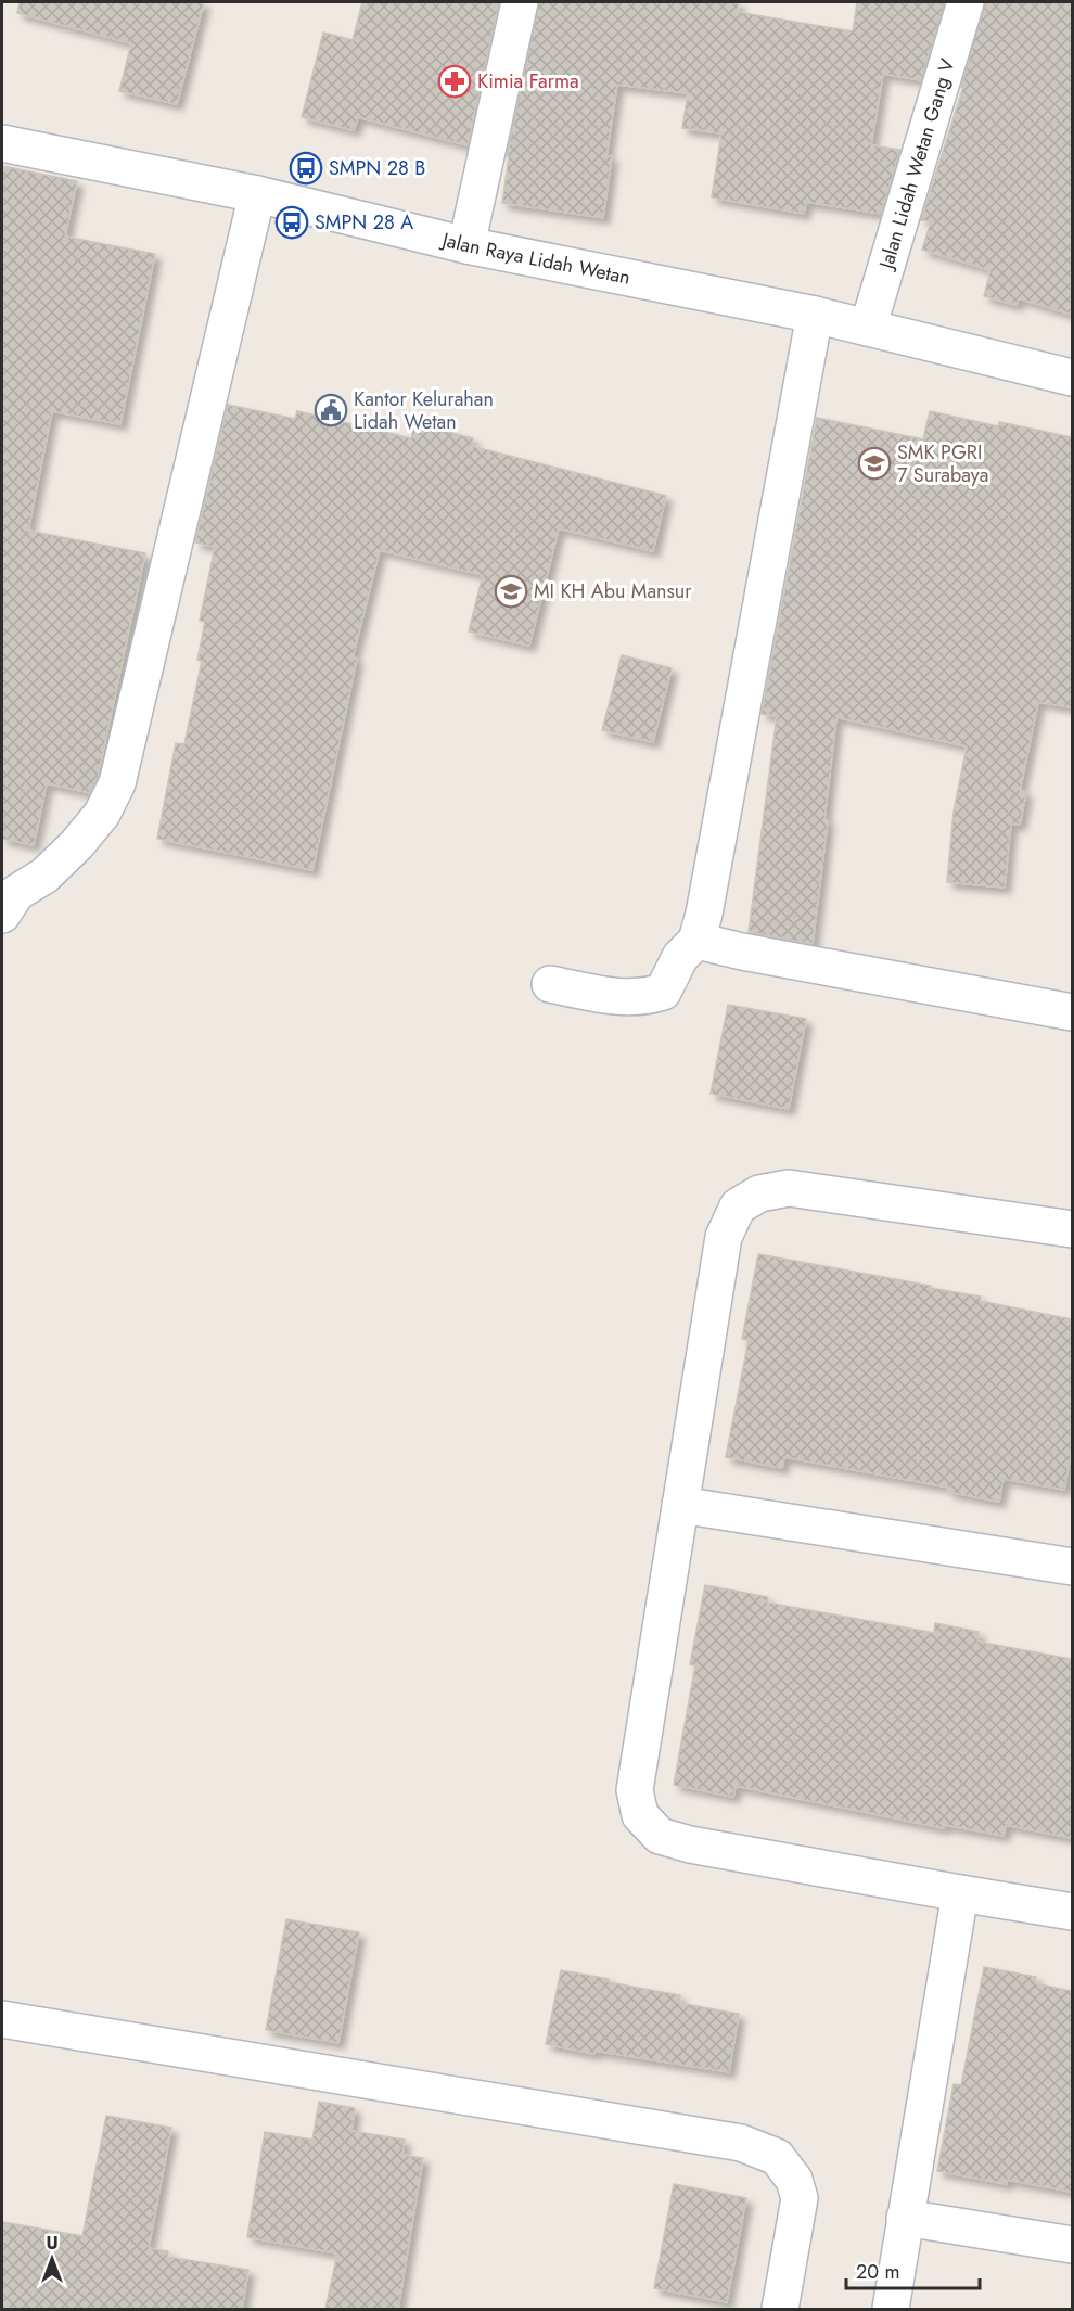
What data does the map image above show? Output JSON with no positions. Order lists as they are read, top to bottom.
{
  "streets": {
    "street": ["Jalan Lidah Wetan Gang V", "Jalan Raya Lidah Wetan"]
  },
  "crossings": [
    ["Jalan Lidah Wetan Gang V", "Jalan Raya Lidah Wetan"]
  ],
  "places": {
    "pharmacy": ["Kimia Farma"],
    "bus stop": ["SMPN 28 B", "SMPN 28 A"],
    "public building": ["Kantor Kelurahan Lidah Wetan"],
    "school or university": ["SMK PGRI 7 Surabaya", "MI KH Abu Mansur"]
  },
  "scale_bar": "20 m",
  "north": "top"
}
